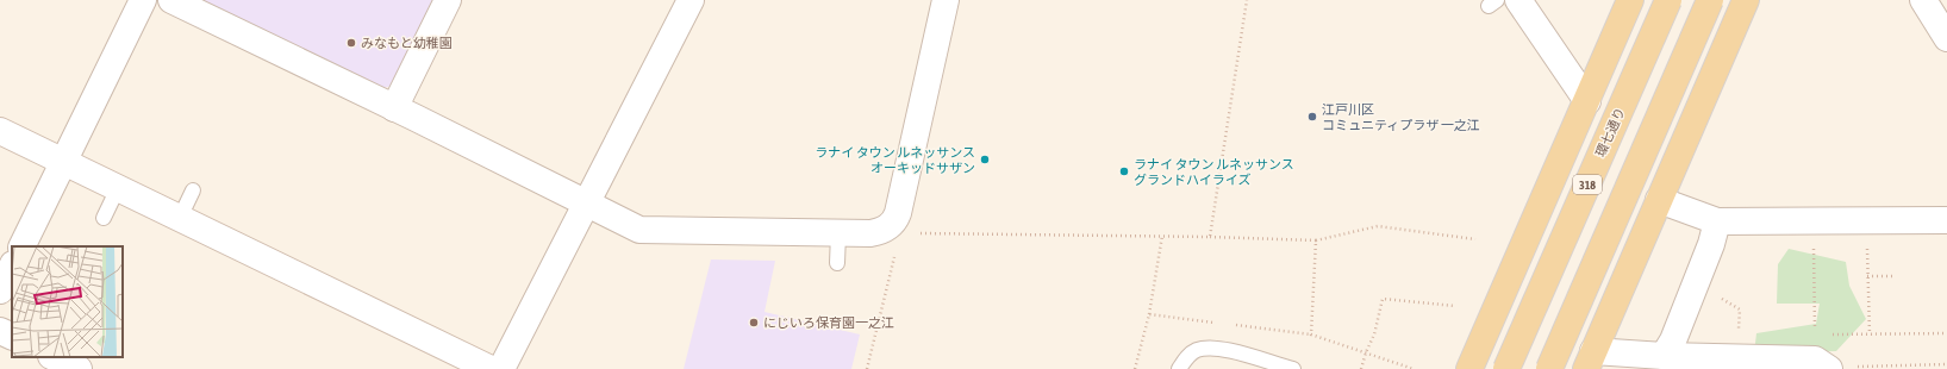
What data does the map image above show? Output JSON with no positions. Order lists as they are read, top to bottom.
{
  "streets": {
    "main road": ["環七通り", "318"]
  },
  "places": [
    "みなもと幼稚園",
    "江戸川区 コミュニティプラザ 一之江",
    "ラナイ タウン ルネッサンス オーキッドサザン",
    "ラナイ タウン ルネッサンス グランドハイライズ",
    "にじいろ保育園一之江"
  ]
}
